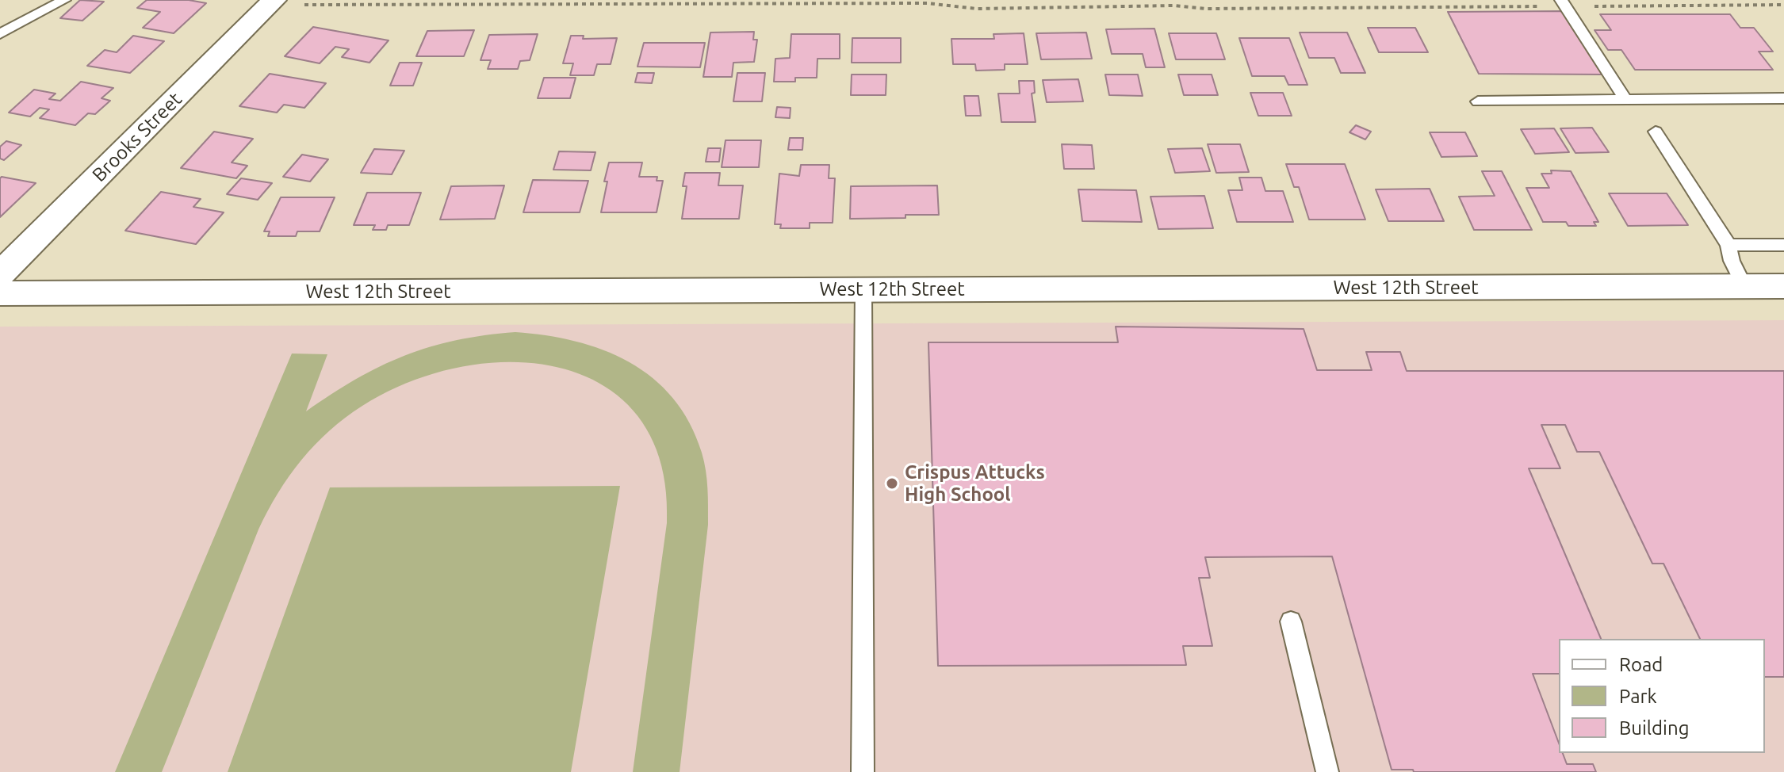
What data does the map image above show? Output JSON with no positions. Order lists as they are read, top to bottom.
{
  "streets": {
    "street": ["Brooks Street", "West 12th Street"]
  },
  "places": ["Crispus Attucks High School"],
  "legend": ["Road", "Park", "Building"]
}
